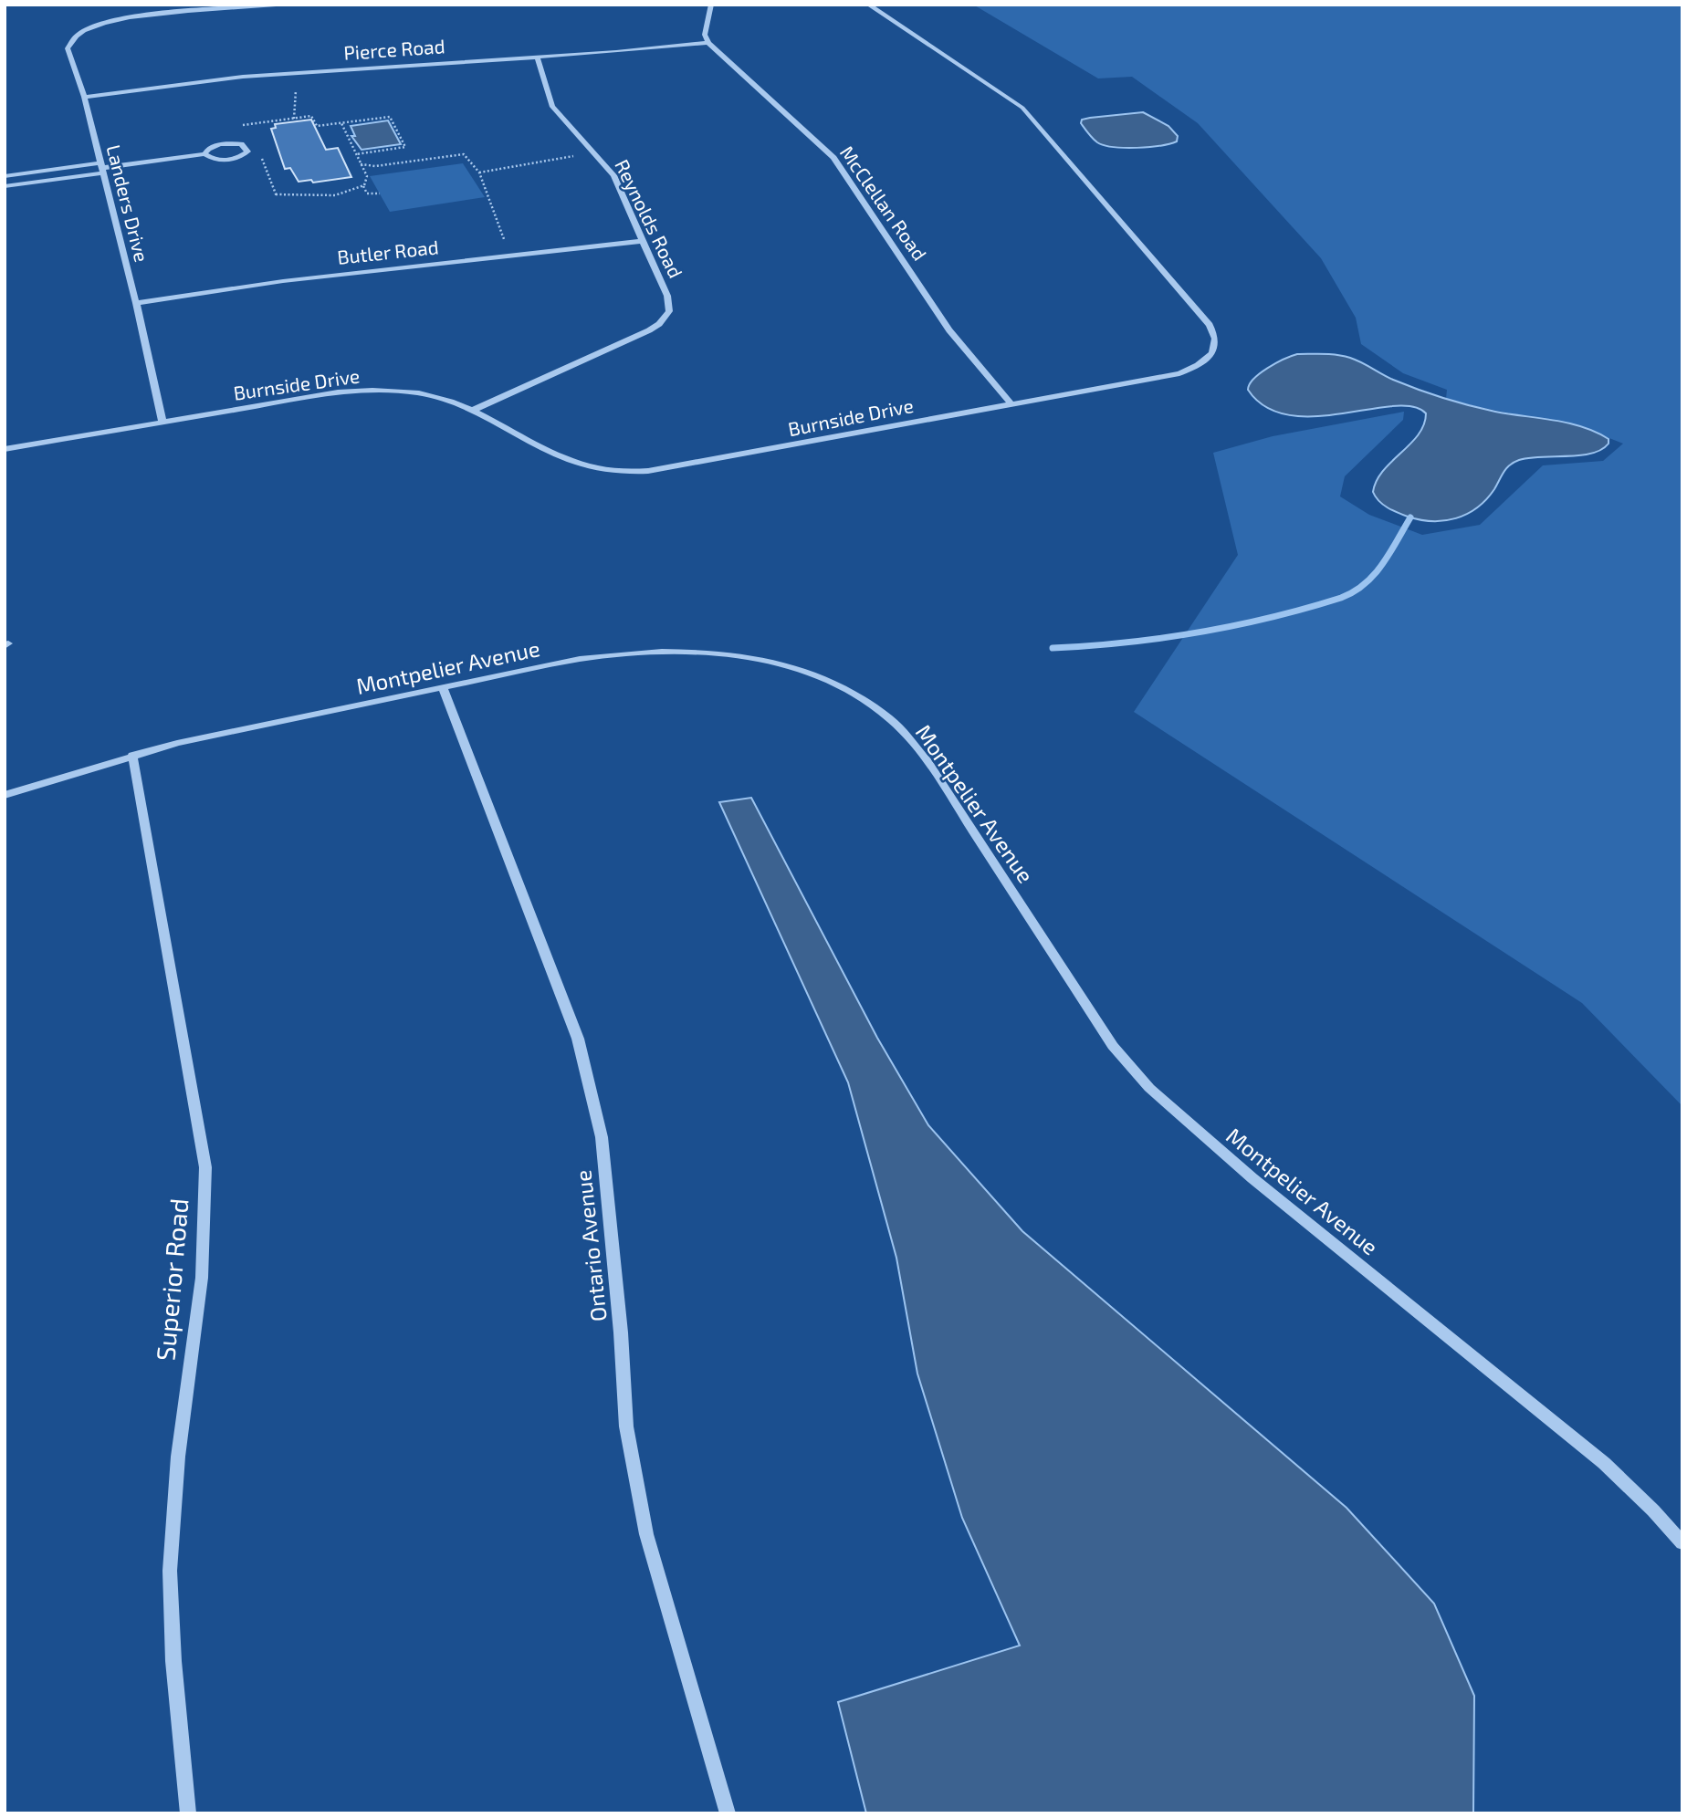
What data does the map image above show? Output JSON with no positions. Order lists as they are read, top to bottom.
{
  "streets": {
    "street": [
      "Pierce Road",
      "Landers Drive",
      "McClellan Road",
      "Reynolds Road",
      "Butler Road",
      "Burnside Drive",
      "Montpelier Avenue",
      "Ontario Avenue",
      "Superior Road"
    ]
  },
  "crossings": [
    ["Pierce Road", "Landers Drive"],
    ["Pierce Road", "McClellan Road"],
    ["Pierce Road", "Reynolds Road"],
    ["Landers Drive", "Butler Road"],
    ["Landers Drive", "Burnside Drive"],
    ["McClellan Road", "Burnside Drive"],
    ["Reynolds Road", "Butler Road"],
    ["Reynolds Road", "Burnside Drive"],
    ["Montpelier Avenue", "Ontario Avenue"],
    ["Montpelier Avenue", "Superior Road"]
  ]
}
